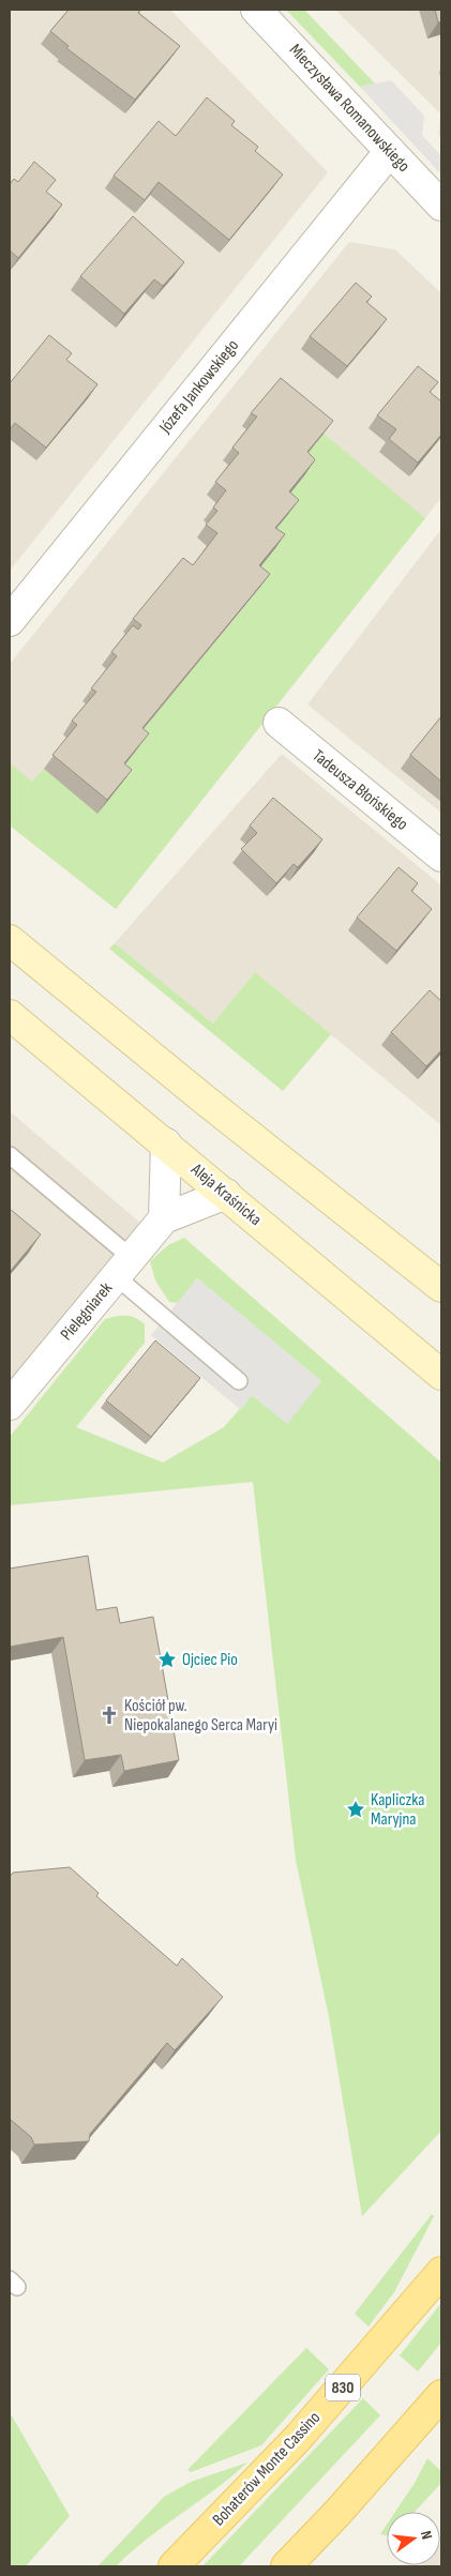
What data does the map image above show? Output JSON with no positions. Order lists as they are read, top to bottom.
{
  "streets": {
    "main road": ["Aleja Kraśnicka", "830", "Bohaterów Monte Cassino"],
    "street": [
      "Mieczysława Romanowskiego",
      "Józefa Jankowskiego",
      "Tadeusza Błońskiego",
      "Pielęgniarek"
    ]
  },
  "crossings": [
    ["Mieczysława Romanowskiego", "Józefa Jankowskiego"],
    ["Aleja Kraśnicka", "Pielęgniarek"]
  ],
  "places": {
    "place": ["Ojciec Pio", "Kapliczka Maryjna"],
    "church": ["Kościół pw. Niepokalanego Serca Maryi"]
  },
  "north": "right"
}
